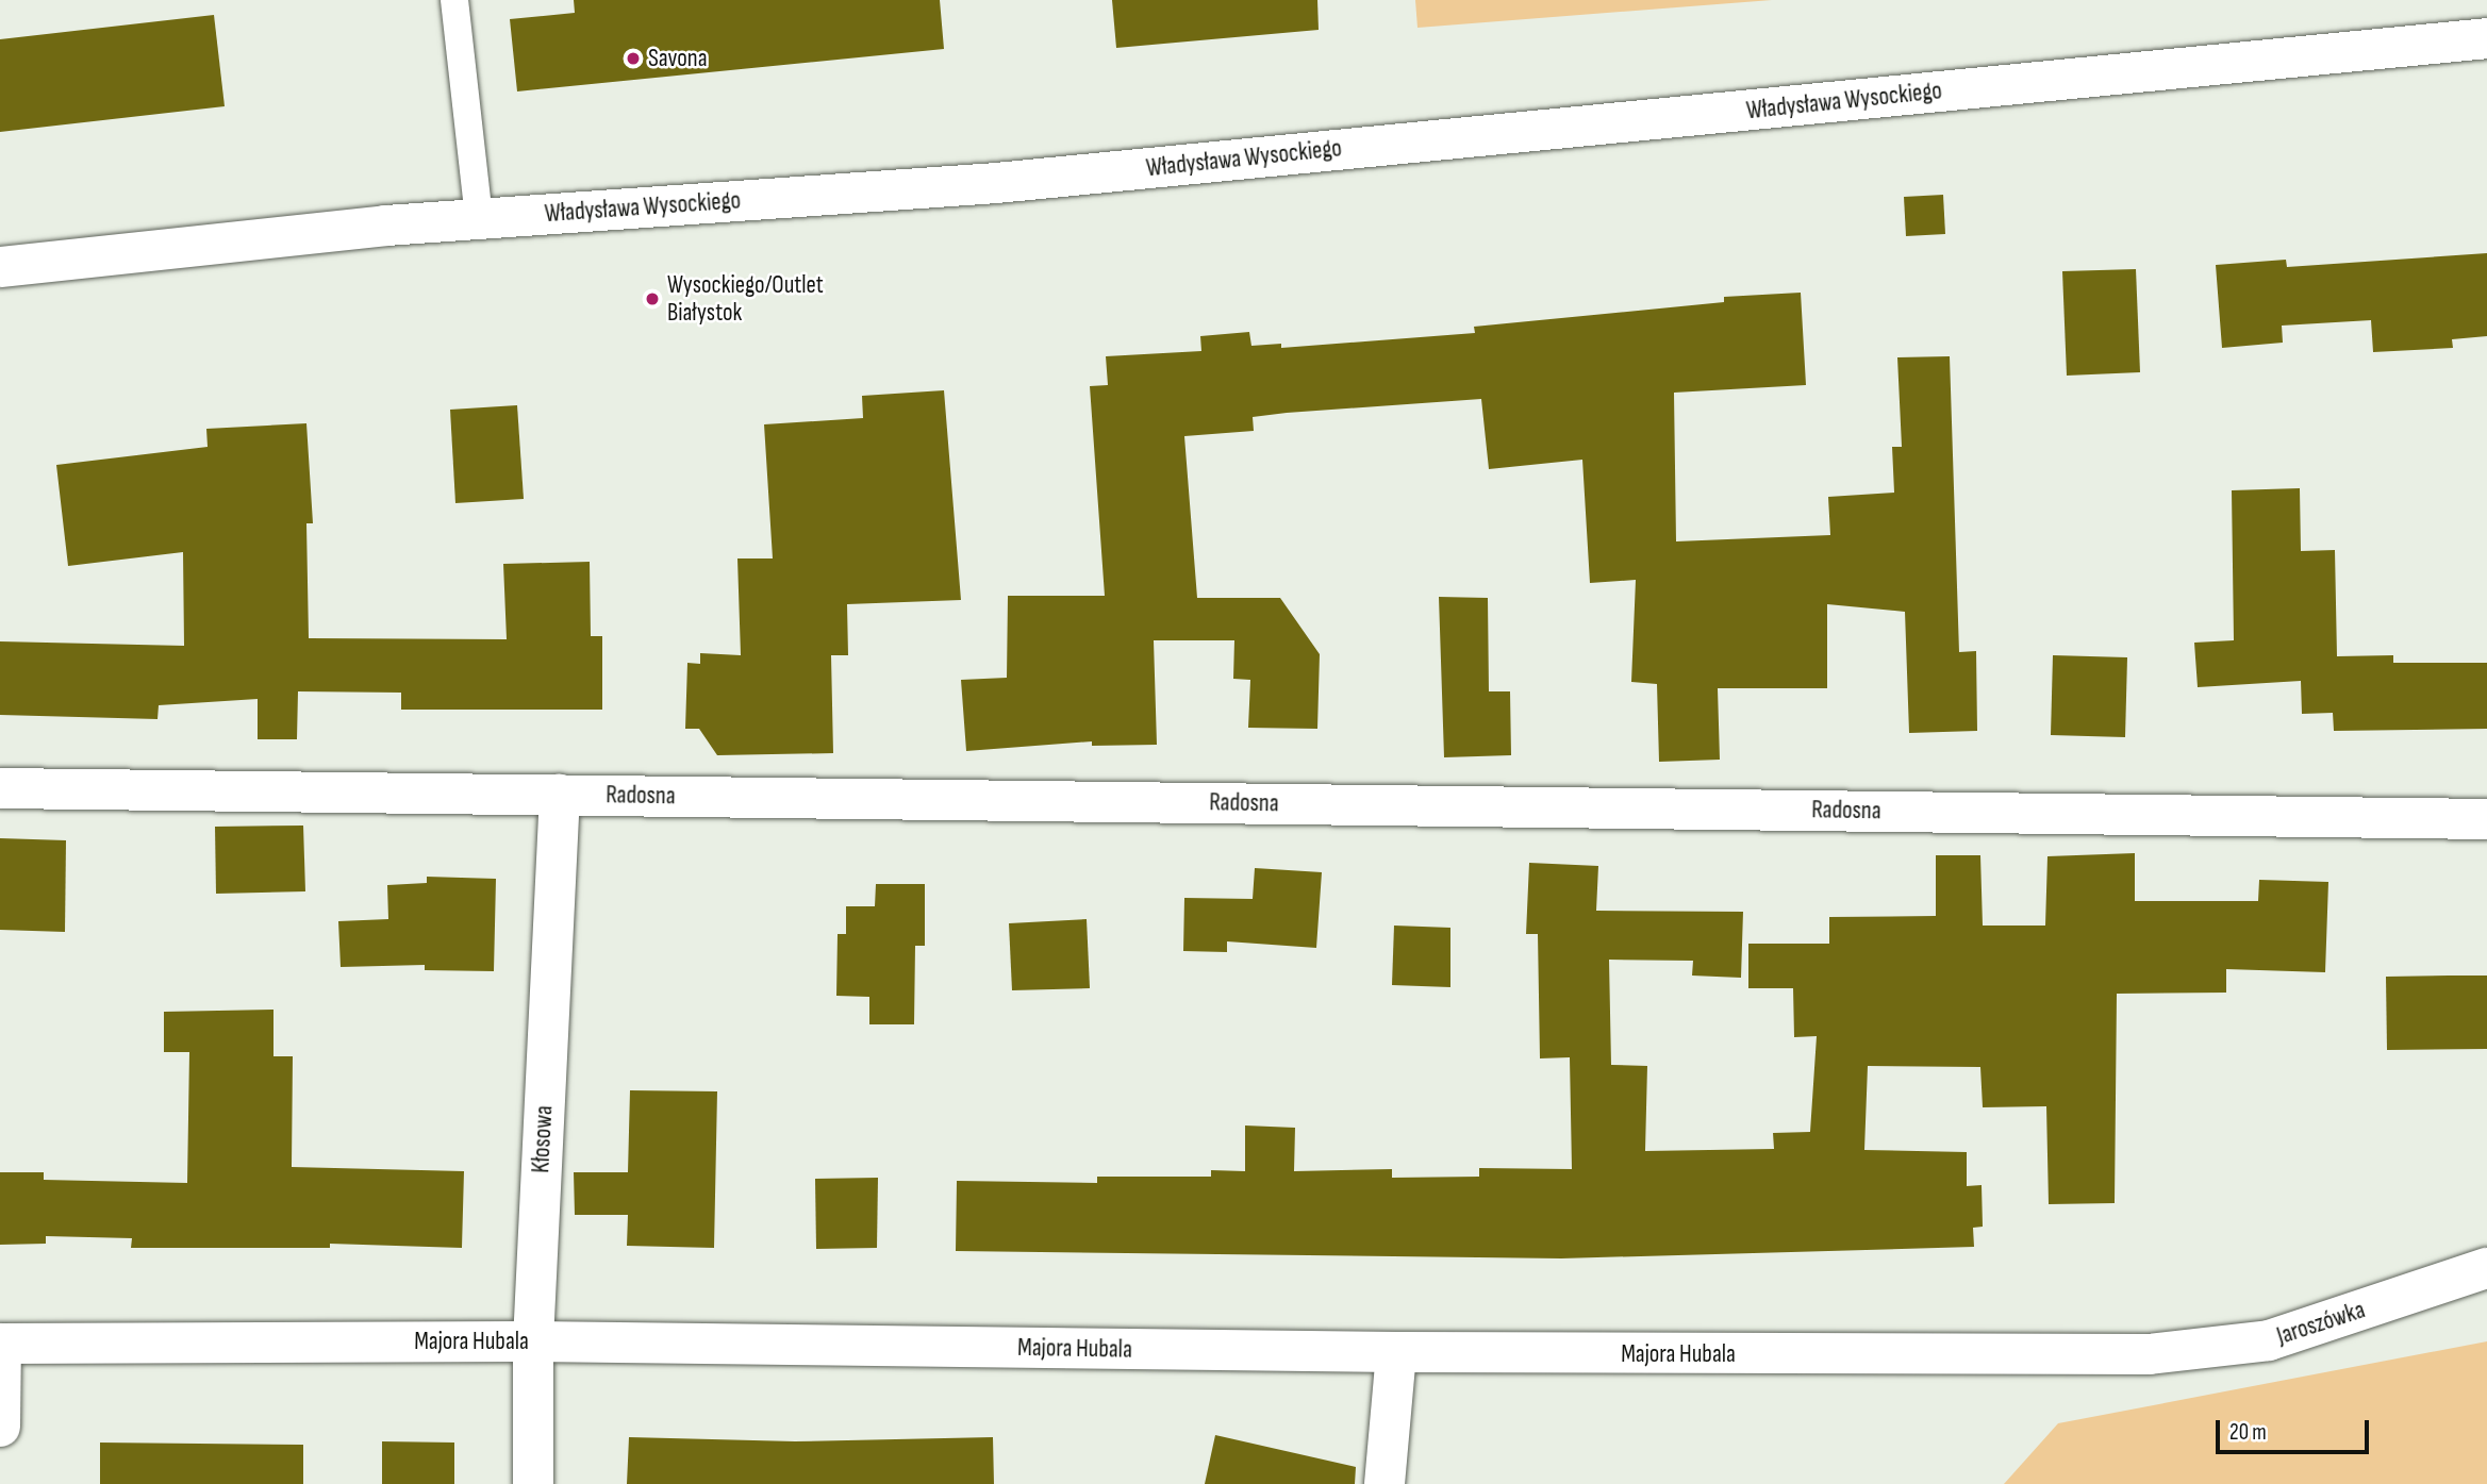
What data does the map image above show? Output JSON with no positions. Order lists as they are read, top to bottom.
{
  "streets": {
    "street": [
      "Władysława Wysockiego",
      "Radosna",
      "Kłosowa",
      "Jaroszówka",
      "Majora Hubala"
    ]
  },
  "crossings": [
    ["Radosna", "Kłosowa"],
    ["Kłosowa", "Majora Hubala"],
    ["Jaroszówka", "Majora Hubala"]
  ],
  "places": ["Savona", "Wysockiego/Outlet Białystok"],
  "scale_bar": "20 m"
}
